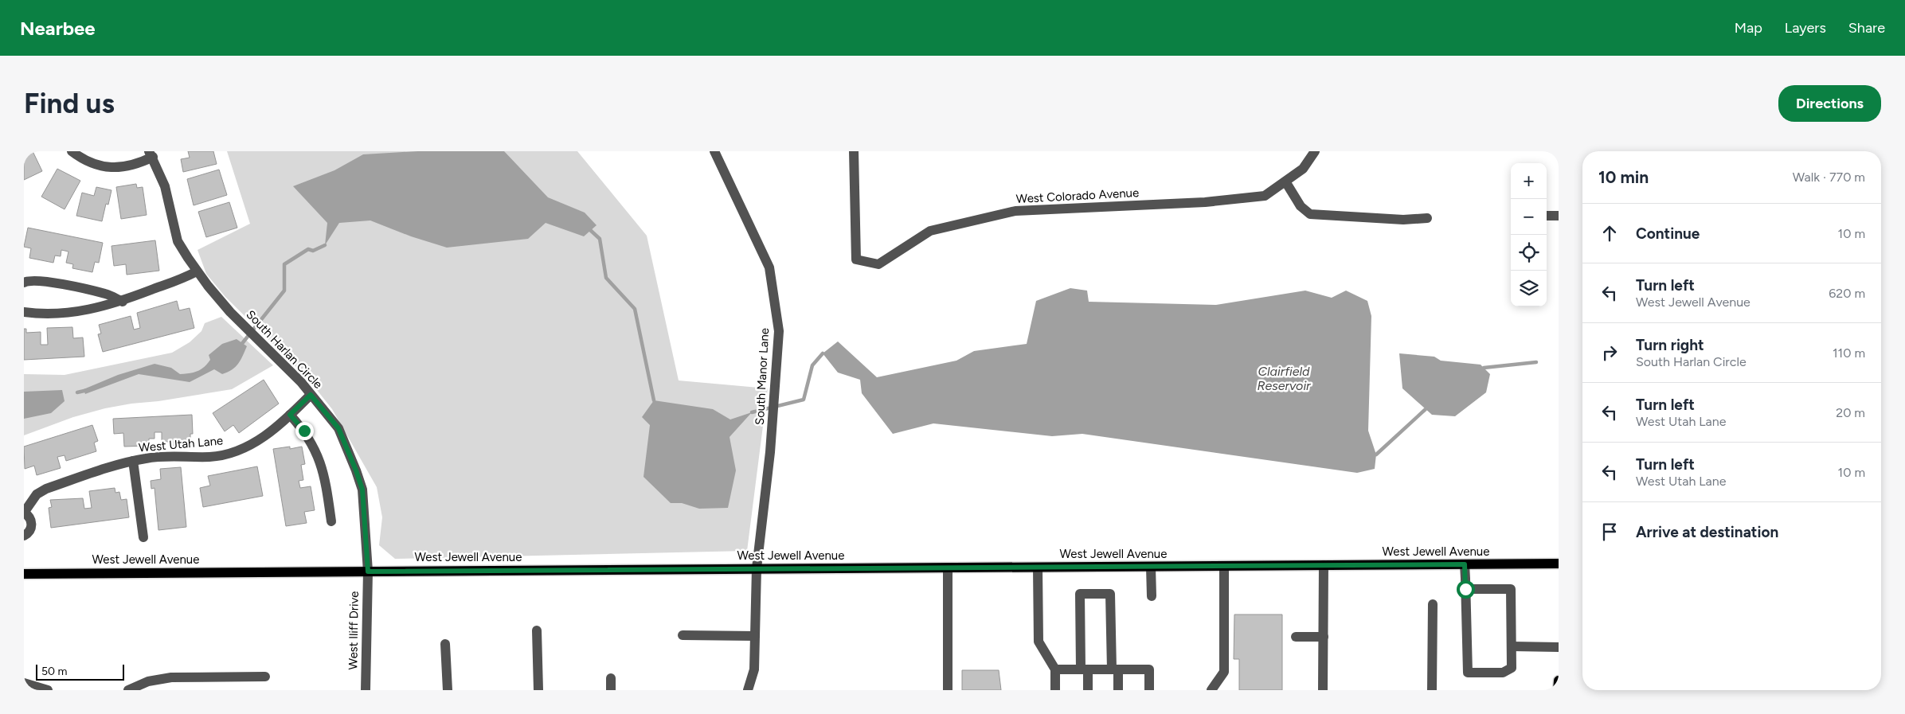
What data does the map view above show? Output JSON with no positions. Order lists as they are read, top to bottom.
{
  "streets": {
    "main road": ["West Jewell Avenue"],
    "street": [
      "West Colorado Avenue",
      "South Harlan Circle",
      "South Manor Lane",
      "West Utah Lane",
      "West Iliff Drive"
    ]
  },
  "crossings": [
    ["South Harlan Circle", "West Utah Lane"],
    ["South Harlan Circle", "West Jewell Avenue"],
    ["South Harlan Circle", "West Iliff Drive"],
    ["South Manor Lane", "West Jewell Avenue"],
    ["West Jewell Avenue", "West Iliff Drive"]
  ],
  "water": ["Clairfield Reservoir"],
  "scale_bar": "50 m",
  "page": {
    "header": "Nearbee",
    "nav": ["Map", "Layers", "Share"],
    "buttons": "Directions",
    "title": "Find us",
    "heading": ["10 min", "Walk · 770 m"],
    "map_buttons": ["+", "−"],
    "list": [
      ["Continue", "10 m"],
      ["Turn left", "West Jewell Avenue", "620 m"],
      ["Turn right", "South Harlan Circle", "110 m"],
      ["Turn left", "West Utah Lane", "20 m"],
      ["Turn left", "West Utah Lane", "10 m"],
      "Arrive at destination"
    ],
    "scale": "50 m"
  }
}
